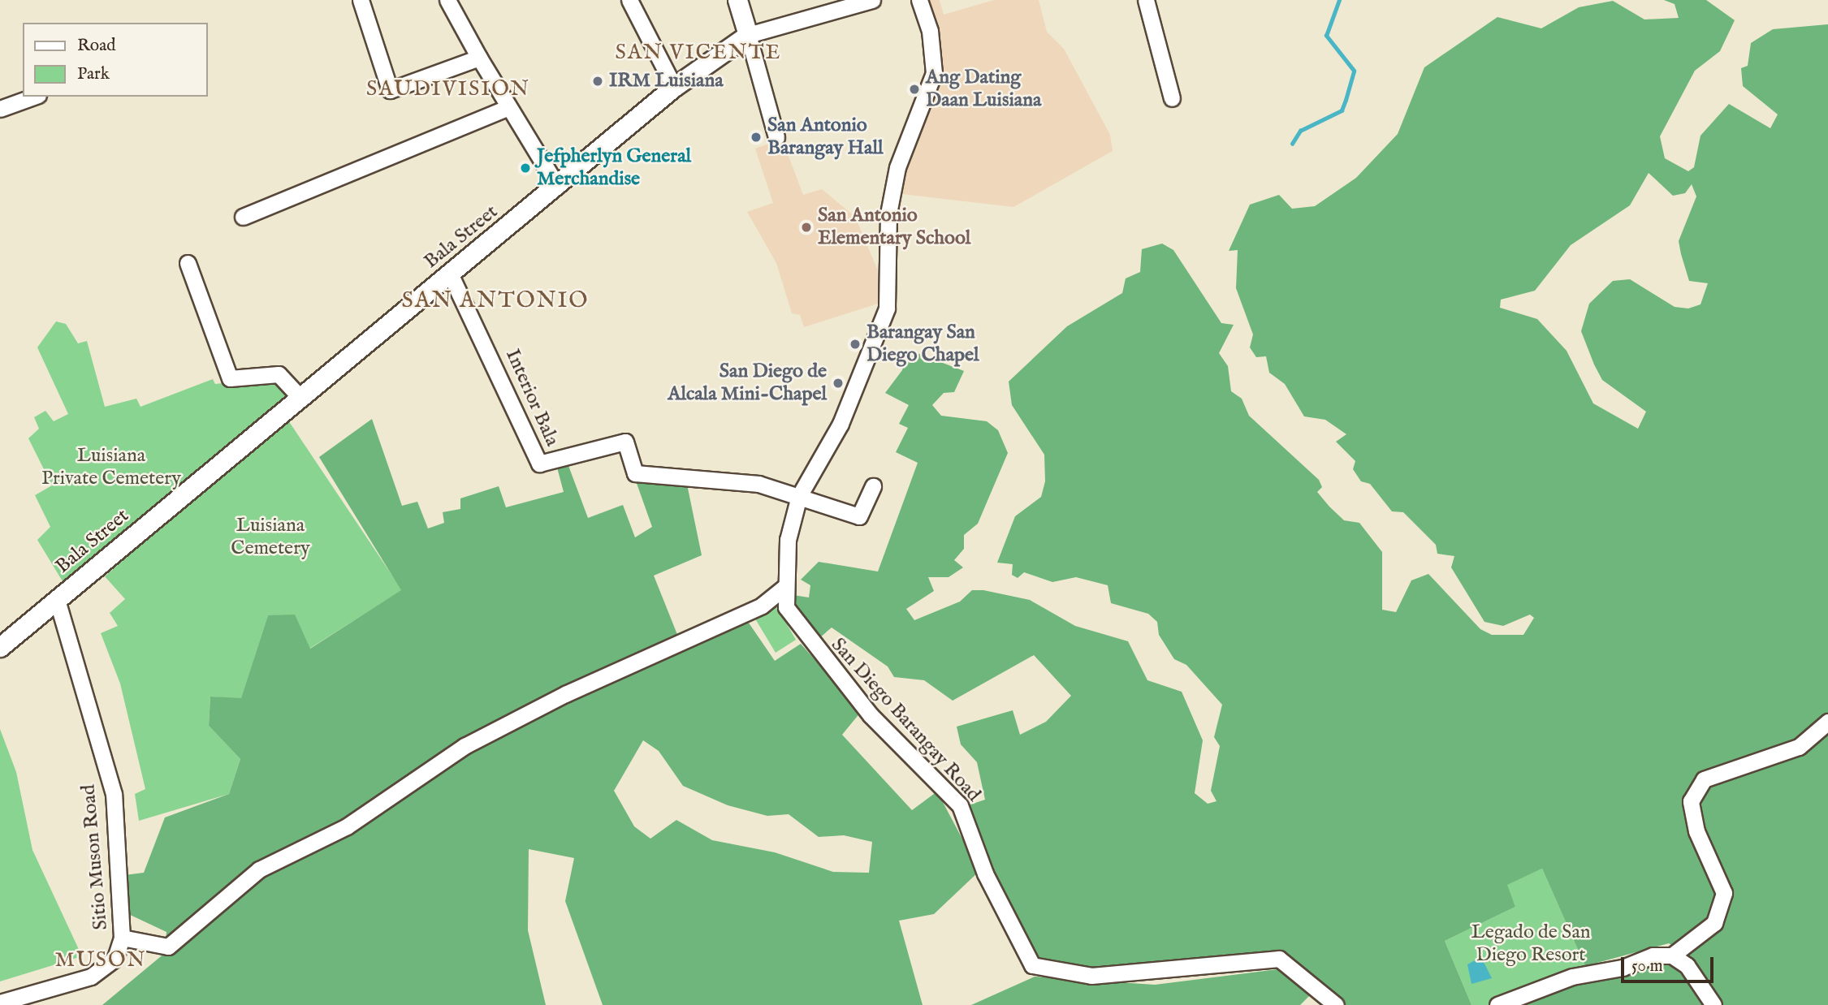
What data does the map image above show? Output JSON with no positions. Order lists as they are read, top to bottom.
{
  "streets": {
    "main road": ["Bala Street"],
    "street": ["Interior Bala", "San Diego Barangay Road", "Sitio Muson Road"]
  },
  "crossings": [
    ["Bala Street", "Interior Bala"],
    ["Bala Street", "Sitio Muson Road"],
    ["Interior Bala", "San Diego Barangay Road"]
  ],
  "districts": [
    "SAN VICENTE",
    "SAUDIVISION",
    "SAN ANTONIO",
    "MUSON"
  ],
  "parks": ["Luisiana Private Cemetery", "Luisiana Cemetery", "Legado de San Diego Resort"],
  "places": [
    "IRM Luisiana",
    "Ang Dating Daan Luisiana",
    "San Antonio Barangay Hall",
    "Jefpherlyn General Merchandise",
    "San Antonio Elementary School",
    "Barangay San Diego Chapel",
    "San Diego de Alcala Mini-Chapel"
  ],
  "legend": ["Road", "Park"],
  "scale_bar": "50 m"
}
